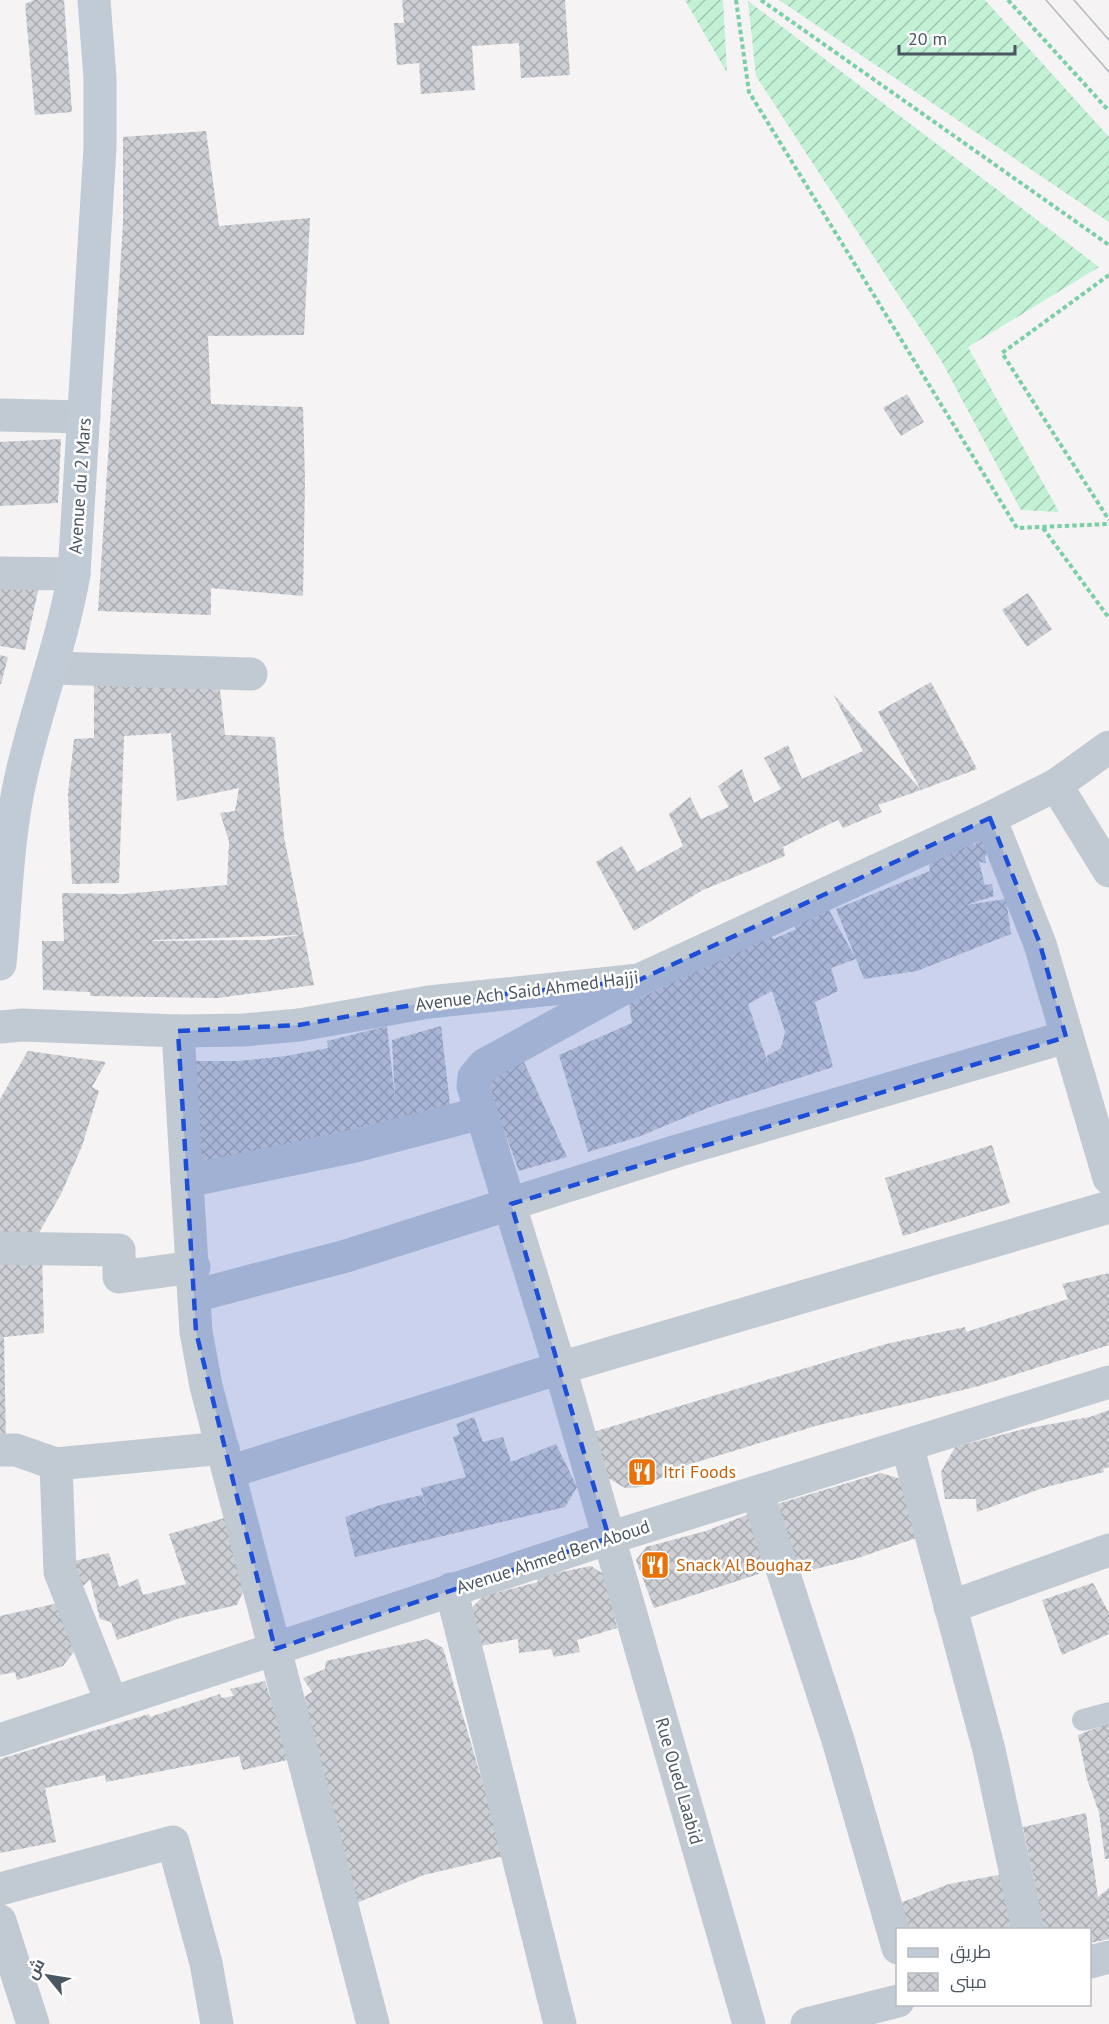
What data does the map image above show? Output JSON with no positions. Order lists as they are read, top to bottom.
{
  "streets": {
    "street": [
      "Avenue du 2 Mars",
      "Avenue Ach Said Ahmed Hajji",
      "Avenue Ahmed Ben Aboud",
      "Rue Oued Laabid"
    ]
  },
  "crossings": [
    ["Avenue Ach Said Ahmed Hajji", "Rue Oued Laabid"],
    ["Avenue Ahmed Ben Aboud", "Rue Oued Laabid"]
  ],
  "places": {
    "restaurant": ["Itri Foods", "Snack Al Boughaz"]
  },
  "legend": ["طريق", "مبنى"],
  "scale_bar": "20 m",
  "north": "top left"
}
